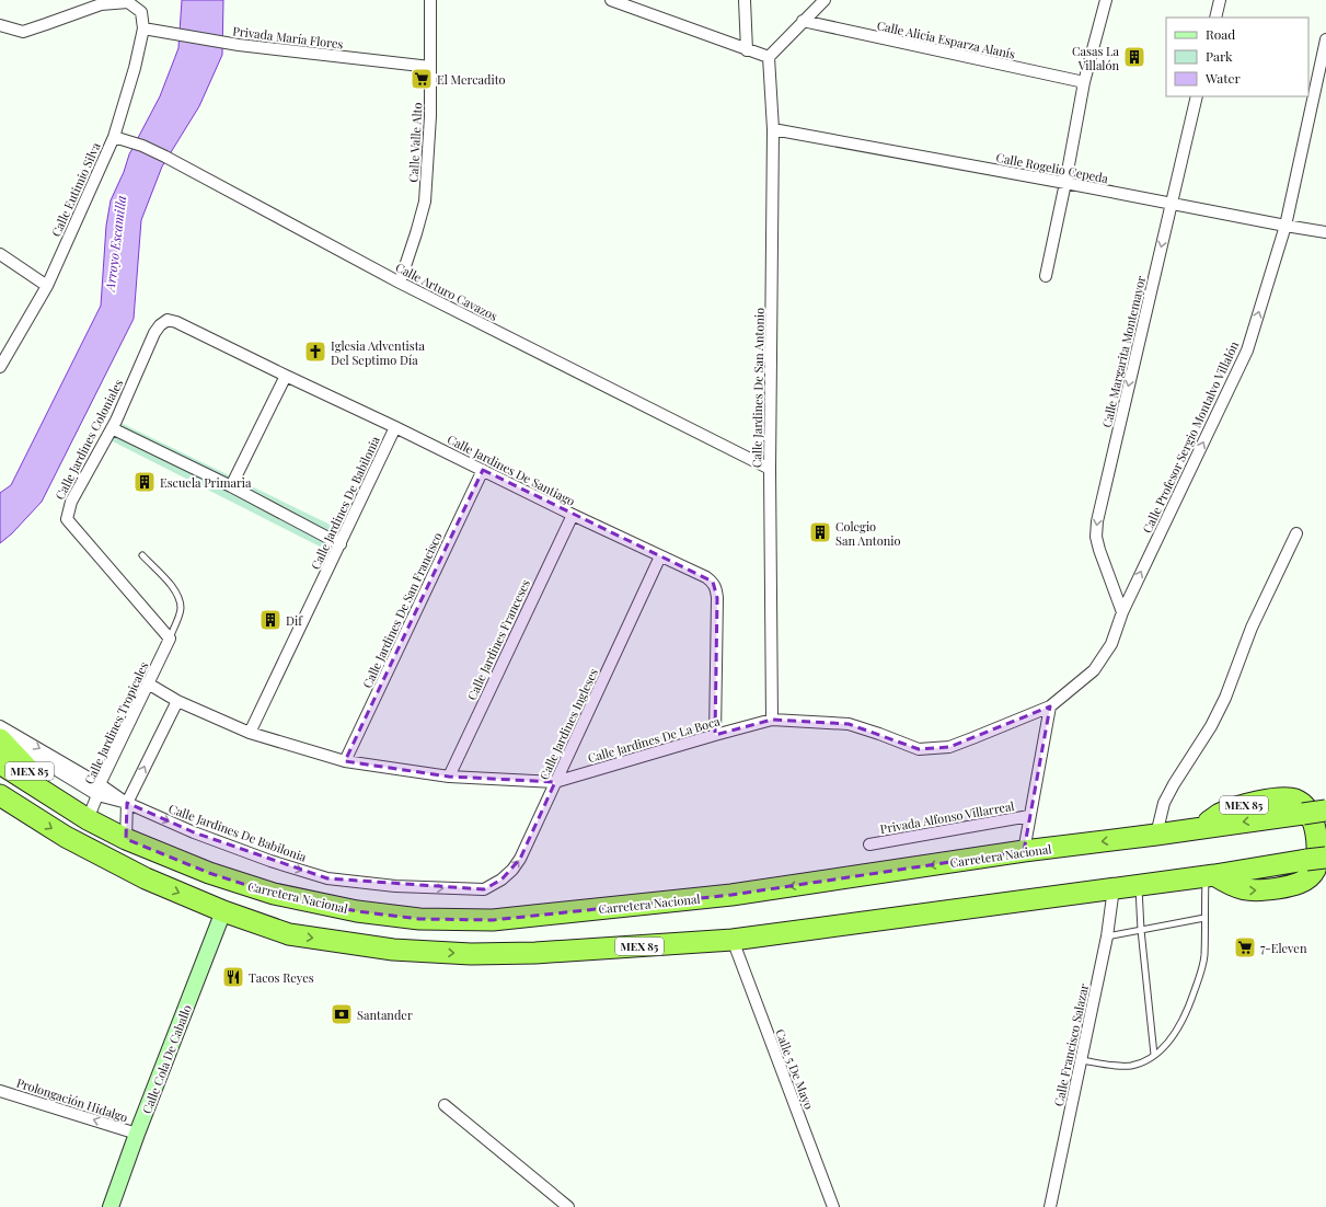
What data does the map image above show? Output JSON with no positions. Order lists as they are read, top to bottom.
{
  "streets": {
    "highway": ["MEX 85", "Carretera Nacional"],
    "main road": ["Calle Cola De Caballo"],
    "street": [
      "Privada María Flores",
      "Calle Alicia Esparza Alanís",
      "Calle Valle Alto",
      "Calle Rogelio Cepeda",
      "Calle Eutimio Silva",
      "Calle Arturo Cavazos",
      "Calle Margarita Montemayor",
      "Calle Jardines De San Antonio",
      "Calle Profesor Sergio Montalvo Villalón",
      "Calle Jardines Coloniales",
      "Calle Jardines De Santiago",
      "Calle Jardines De Babilonia",
      "Calle Jardines De San Francisco",
      "Calle Jardines Franceses",
      "Calle Jardines Tropicales",
      "Calle Jardines Ingleses",
      "Calle Jardines De La Boca",
      "Privada Alfonso Villarreal",
      "Calle Francisco Salazar",
      "Calle 5 De Mayo",
      "Prolongación Hidalgo"
    ]
  },
  "crossings": [
    ["Privada María Flores", "Calle Valle Alto"],
    ["Privada María Flores", "Calle Eutimio Silva"],
    ["Calle Valle Alto", "Calle Arturo Cavazos"],
    ["Calle Rogelio Cepeda", "Calle Margarita Montemayor"],
    ["Calle Rogelio Cepeda", "Calle Jardines De San Antonio"],
    ["Calle Rogelio Cepeda", "Calle Profesor Sergio Montalvo Villalón"],
    ["Calle Eutimio Silva", "Calle Arturo Cavazos"],
    ["Calle Arturo Cavazos", "Calle Jardines De San Antonio"],
    ["Calle Margarita Montemayor", "Calle Profesor Sergio Montalvo Villalón"],
    ["Calle Margarita Montemayor", "Calle Jardines De La Boca"],
    ["Calle Jardines De San Antonio", "Calle Jardines De La Boca"],
    ["Calle Profesor Sergio Montalvo Villalón", "Calle Jardines De La Boca"],
    ["Calle Jardines Coloniales", "Calle Jardines De Santiago"],
    ["Calle Jardines Coloniales", "Calle Jardines Tropicales"],
    ["Calle Jardines De Santiago", "Calle Jardines De Babilonia"],
    ["Calle Jardines De Santiago", "Calle Jardines De San Francisco"],
    ["Calle Jardines De Santiago", "Calle Jardines Franceses"],
    ["Calle Jardines De Santiago", "Calle Jardines Ingleses"],
    ["Calle Jardines De Santiago", "Calle Jardines De La Boca"],
    ["Calle Jardines De Babilonia", "Calle Jardines Tropicales"],
    ["Calle Jardines De Babilonia", "Calle Jardines Ingleses"],
    ["Calle Jardines De Babilonia", "Calle Jardines De La Boca"],
    ["Calle Jardines De Babilonia", "MEX 85"],
    ["Calle Jardines De San Francisco", "Calle Jardines De La Boca"],
    ["Calle Jardines Franceses", "Calle Jardines De La Boca"],
    ["Calle Jardines Tropicales", "Calle Jardines De La Boca"],
    ["Calle Jardines Tropicales", "MEX 85"],
    ["Calle Jardines Tropicales", "Carretera Nacional"],
    ["Calle Jardines Ingleses", "Calle Jardines De La Boca"],
    ["MEX 85", "Carretera Nacional"],
    ["MEX 85", "Calle Francisco Salazar"],
    ["MEX 85", "Calle Cola De Caballo"],
    ["MEX 85", "Calle 5 De Mayo"],
    ["Calle Cola De Caballo", "Prolongación Hidalgo"]
  ],
  "one_way": [
    "Calle Margarita Montemayor",
    "Calle Profesor Sergio Montalvo Villalón",
    "Calle Jardines De Babilonia",
    "Prolongación Hidalgo"
  ],
  "water": ["Arroyo Escamilla"],
  "places": {
    "building": [
      "Casas La Villalón",
      "Escuela Primaria",
      "Colegio San Antonio",
      "Dif"
    ],
    "supermarket": ["El Mercadito", "7-Eleven"],
    "church": ["Iglesia Adventista Del Septimo Día"],
    "restaurant": ["Tacos Reyes"],
    "bank": ["Santander"]
  },
  "legend": ["Road", "Park", "Water"]
}
